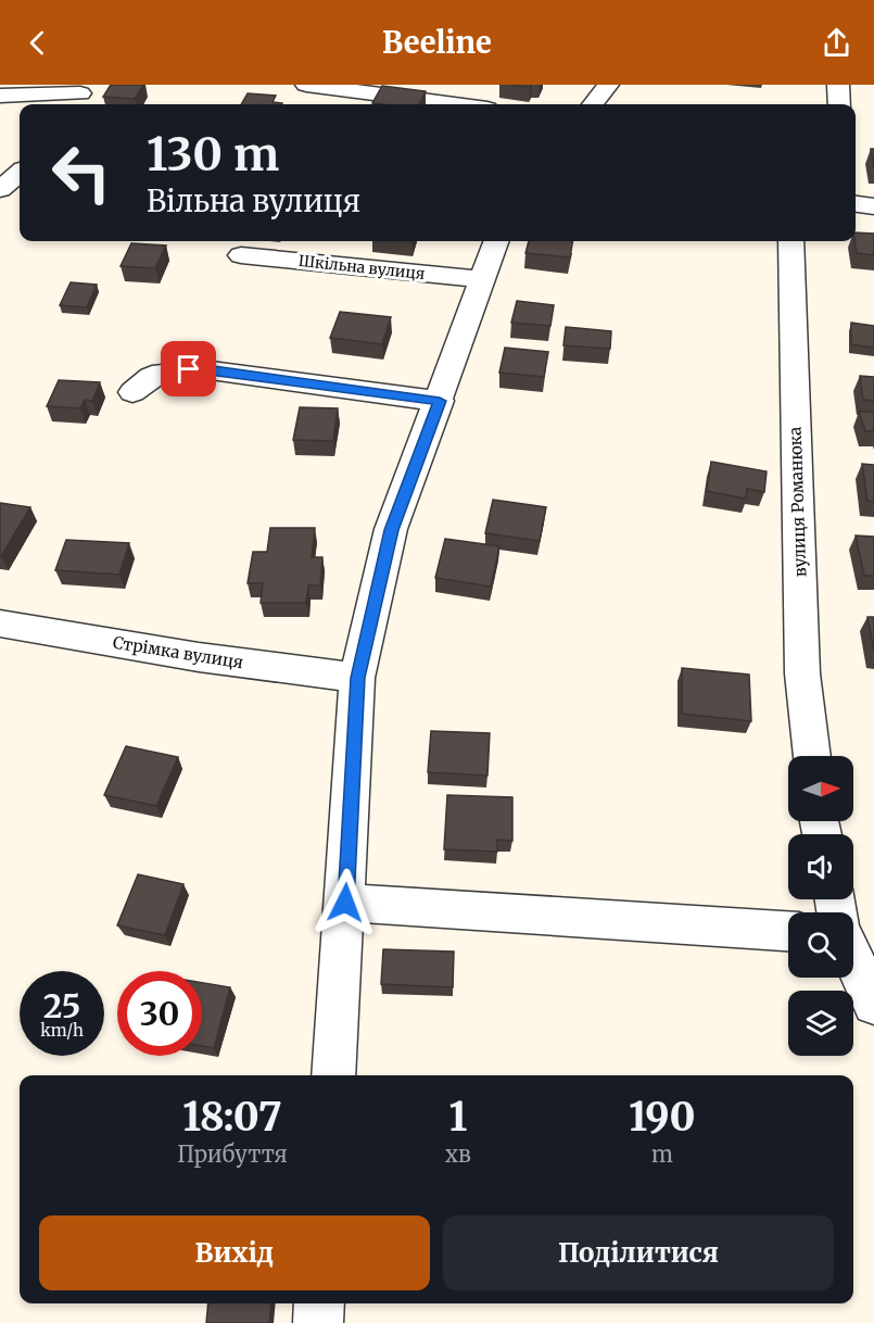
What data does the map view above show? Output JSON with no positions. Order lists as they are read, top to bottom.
{
  "streets": {
    "street": ["Шкільна вулиця", "вулиця Романюка", "Стрімка вулиця"]
  },
  "north": "right",
  "page": {
    "header": "Beeline",
    "turn": ["130 m", "Вільна вулиця"],
    "speed": "25 km/h",
    "limit": "30",
    "eta": [
      "18:07",
      "Прибуття",
      "1",
      "хв",
      "190",
      "m"
    ],
    "buttons": ["Вихід", "Поділитися"]
  }
}
